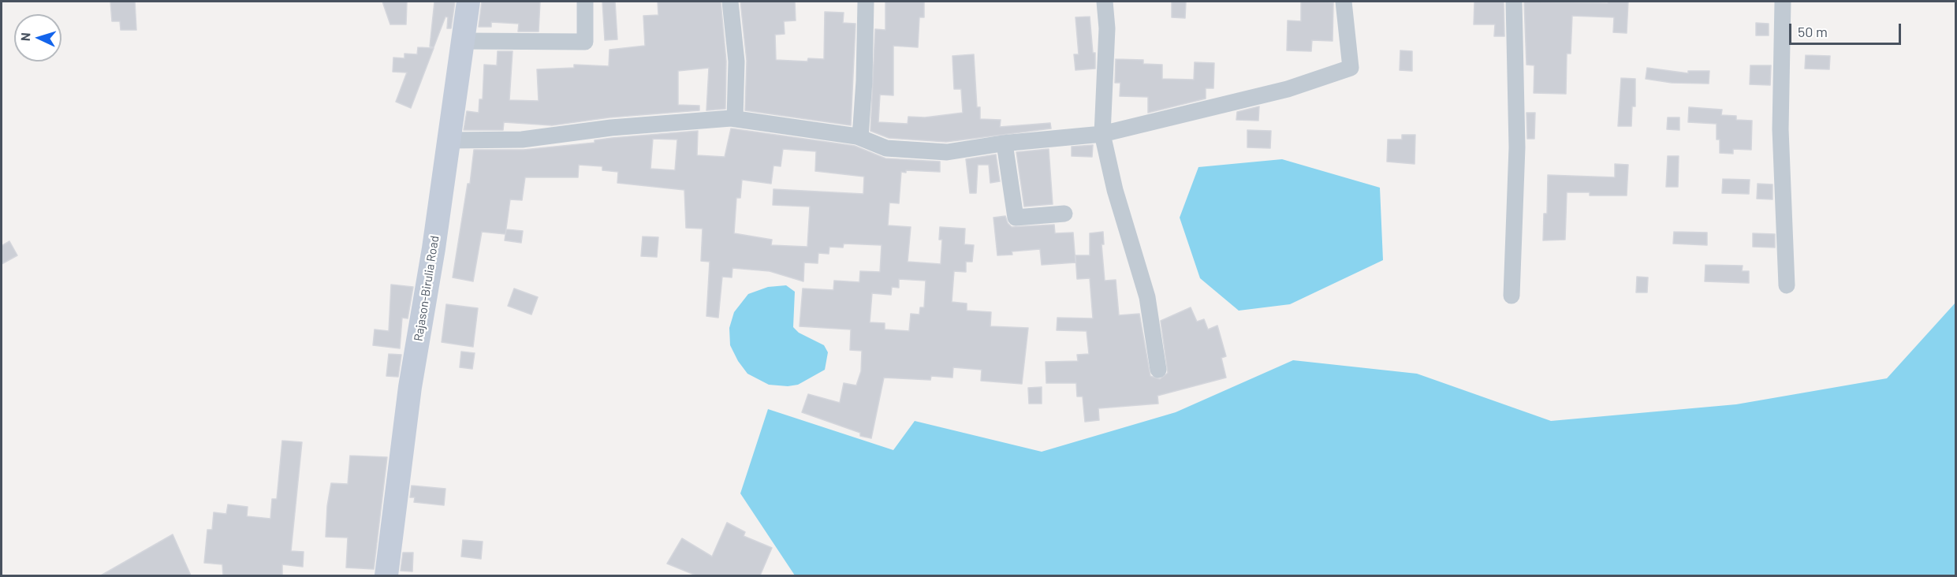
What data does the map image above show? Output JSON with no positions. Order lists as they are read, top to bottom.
{
  "streets": {
    "street": ["Rajason-Birulia Road"]
  },
  "scale_bar": "50 m",
  "north": "left"
}
